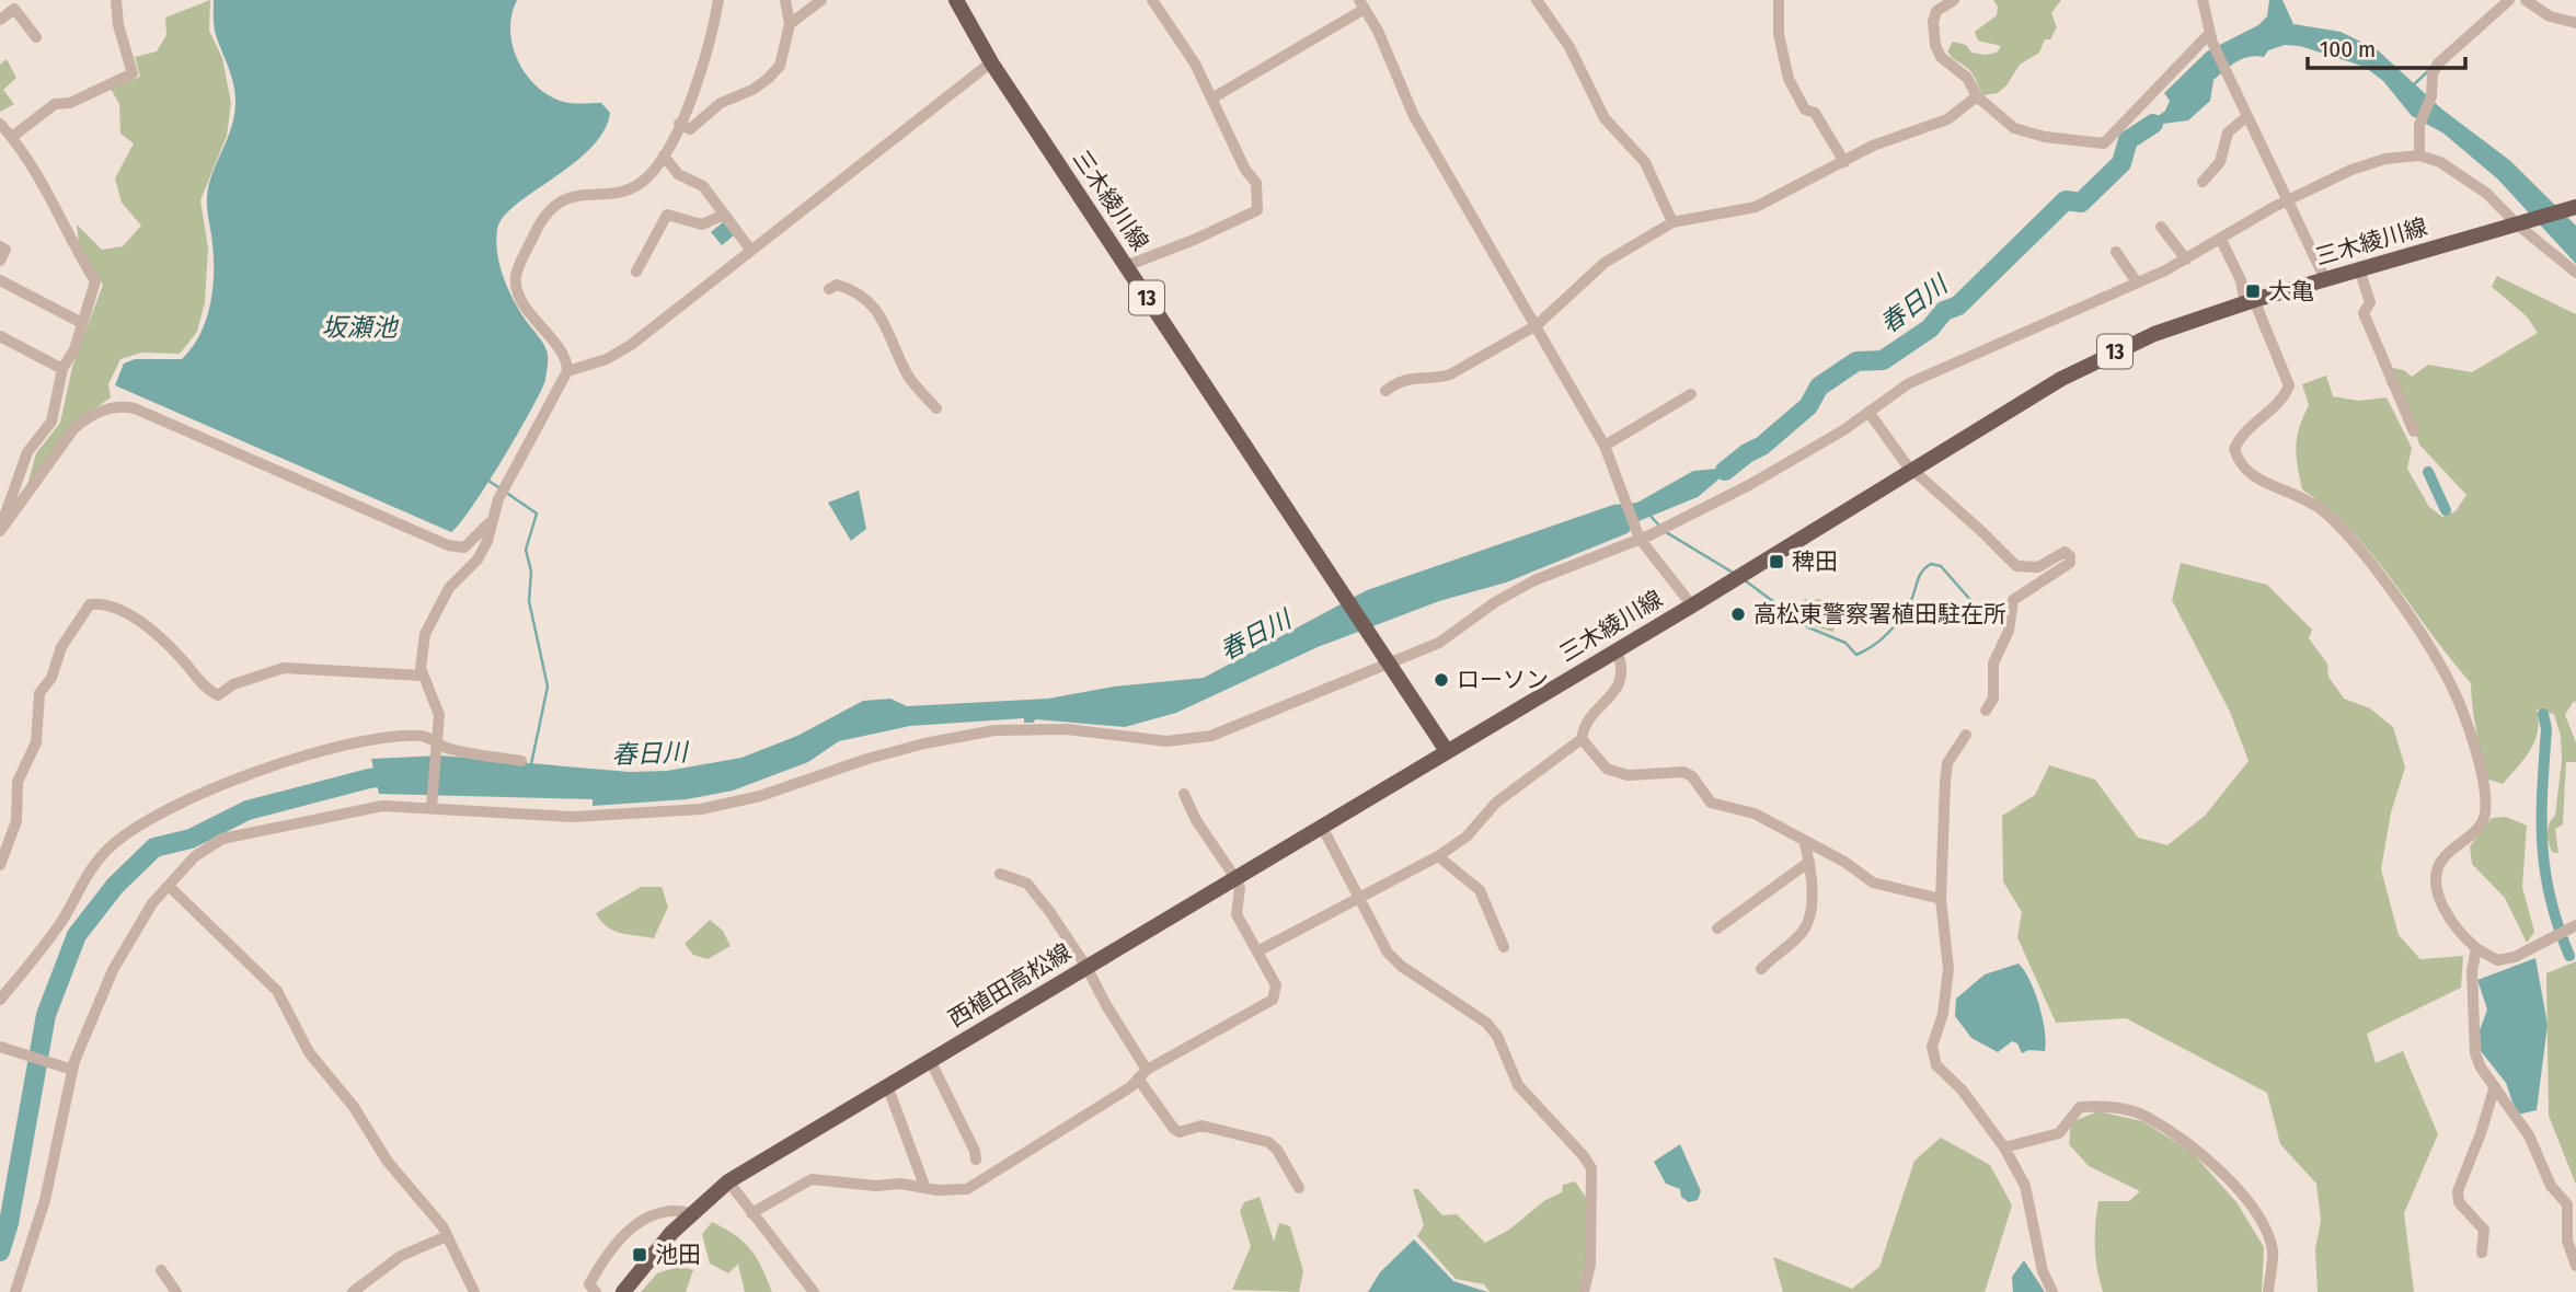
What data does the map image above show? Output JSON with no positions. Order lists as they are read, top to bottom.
{
  "streets": {
    "main road": ["三木綾川線", "13", "西植田高松線"]
  },
  "crossings": [
    ["三木綾川線", "西植田高松線"]
  ],
  "water": ["春日川", "坂瀬池"],
  "places": {
    "transit": ["大亀", "稗田", "池田"],
    "other": ["高松東警察署植田駐在所", "ローソン"]
  },
  "scale_bar": "100 m"
}
